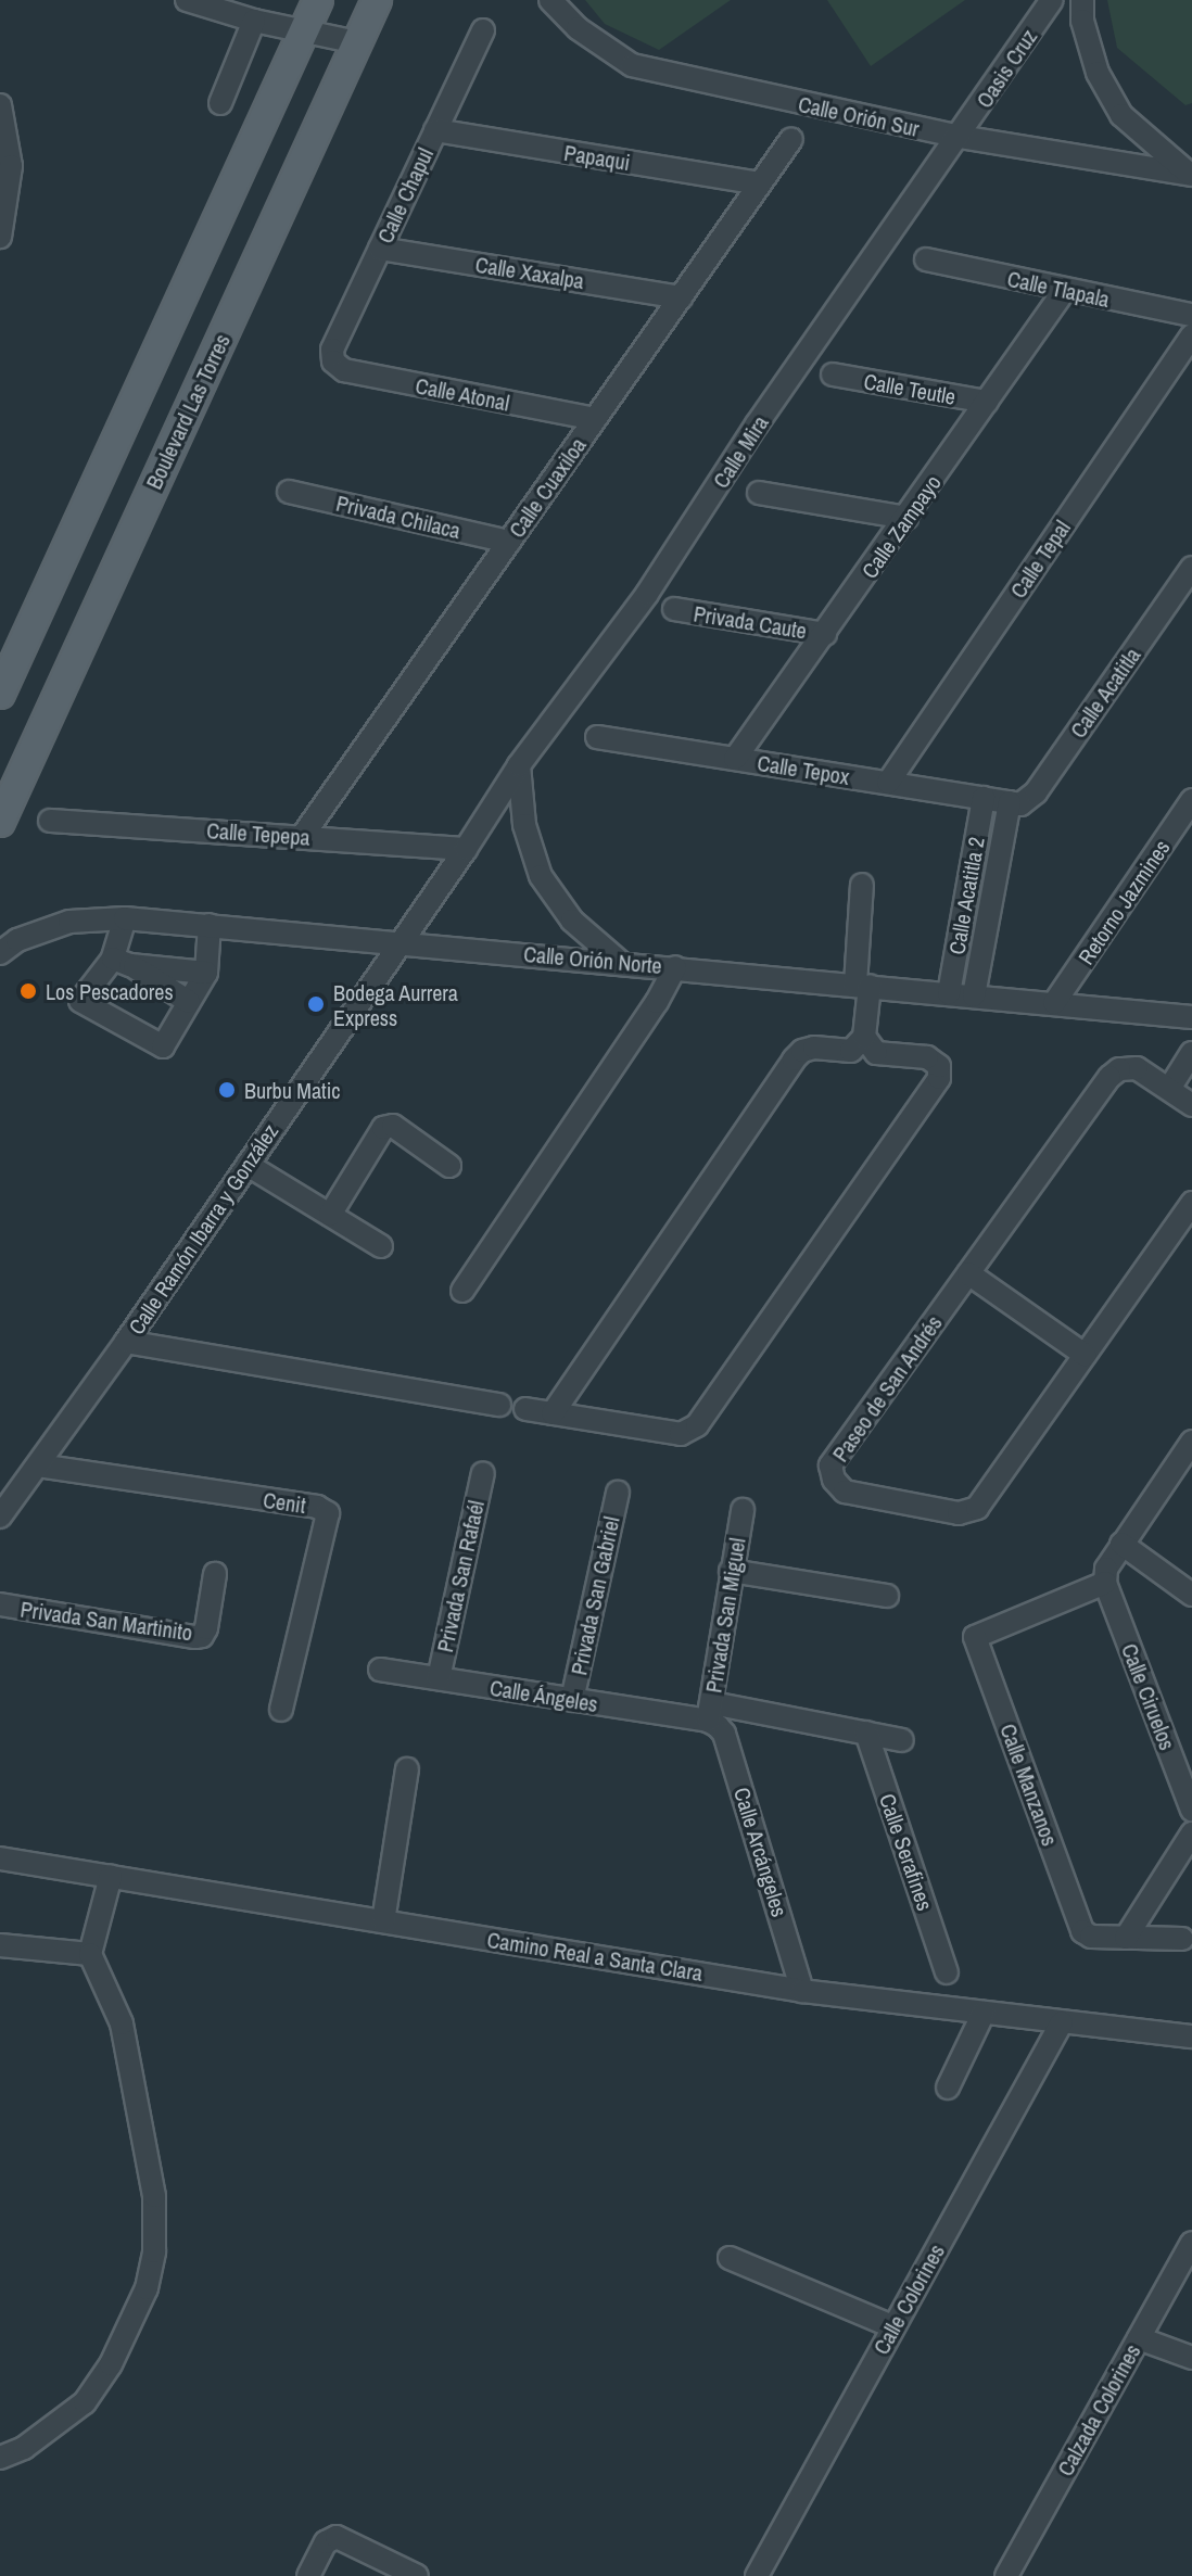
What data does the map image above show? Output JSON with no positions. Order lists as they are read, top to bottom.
{
  "streets": {
    "main road": ["Boulevard Las Torres"],
    "street": [
      "Oasis Cruz",
      "Calle Orión Sur",
      "Papaqui",
      "Calle Chapul",
      "Calle Xaxalpa",
      "Calle Tlapala",
      "Calle Teutle",
      "Calle Atonal",
      "Calle Mira",
      "Calle Cuaxiloa",
      "Privada Chilaca",
      "Calle Zampayo",
      "Calle Tepal",
      "Privada Caute",
      "Calle Acatitla",
      "Calle Tepox",
      "Calle Tepepa",
      "Calle Acatitla 2",
      "Retorno Jazmines",
      "Calle Orión Norte",
      "Calle Ramón Ibarra y González",
      "Paseo de San Andrés",
      "Cenit",
      "Privada San Rafaél",
      "Privada San Gabriel",
      "Privada San Miguel",
      "Privada San Martinito",
      "Calle Ángeles",
      "Calle Ciruelos",
      "Calle Manzanos",
      "Calle Arcángeles",
      "Calle Serafines",
      "Camino Real a Santa Clara",
      "Calle Colorines",
      "Calzada Colorines"
    ]
  },
  "crossings": [
    ["Oasis Cruz", "Calle Orión Sur"],
    ["Oasis Cruz", "Calle Mira"],
    ["Calle Orión Sur", "Calle Mira"],
    ["Papaqui", "Calle Chapul"],
    ["Papaqui", "Calle Cuaxiloa"],
    ["Calle Chapul", "Calle Xaxalpa"],
    ["Calle Chapul", "Calle Atonal"],
    ["Calle Xaxalpa", "Calle Cuaxiloa"],
    ["Calle Tlapala", "Calle Zampayo"],
    ["Calle Teutle", "Calle Zampayo"],
    ["Calle Atonal", "Calle Cuaxiloa"],
    ["Calle Mira", "Calle Ramón Ibarra y González"],
    ["Calle Cuaxiloa", "Privada Chilaca"],
    ["Calle Cuaxiloa", "Calle Tepepa"],
    ["Calle Zampayo", "Privada Caute"],
    ["Calle Zampayo", "Calle Tepox"],
    ["Calle Tepal", "Calle Tepox"],
    ["Calle Acatitla", "Calle Tepox"],
    ["Calle Acatitla", "Calle Acatitla 2"],
    ["Calle Tepox", "Calle Acatitla 2"],
    ["Calle Tepepa", "Calle Ramón Ibarra y González"],
    ["Calle Acatitla 2", "Calle Orión Norte"],
    ["Retorno Jazmines", "Calle Orión Norte"],
    ["Calle Orión Norte", "Calle Ramón Ibarra y González"],
    ["Calle Ramón Ibarra y González", "Cenit"],
    ["Privada San Rafaél", "Calle Ángeles"],
    ["Privada San Gabriel", "Calle Ángeles"],
    ["Privada San Miguel", "Calle Ángeles"],
    ["Privada San Miguel", "Calle Arcángeles"],
    ["Calle Ángeles", "Calle Arcángeles"],
    ["Calle Ángeles", "Calle Serafines"],
    ["Calle Ciruelos", "Calle Manzanos"],
    ["Calle Arcángeles", "Camino Real a Santa Clara"],
    ["Camino Real a Santa Clara", "Calle Colorines"]
  ],
  "places": ["Los Pescadores", "Bodega Aurrera Express", "Burbu Matic"]
}
